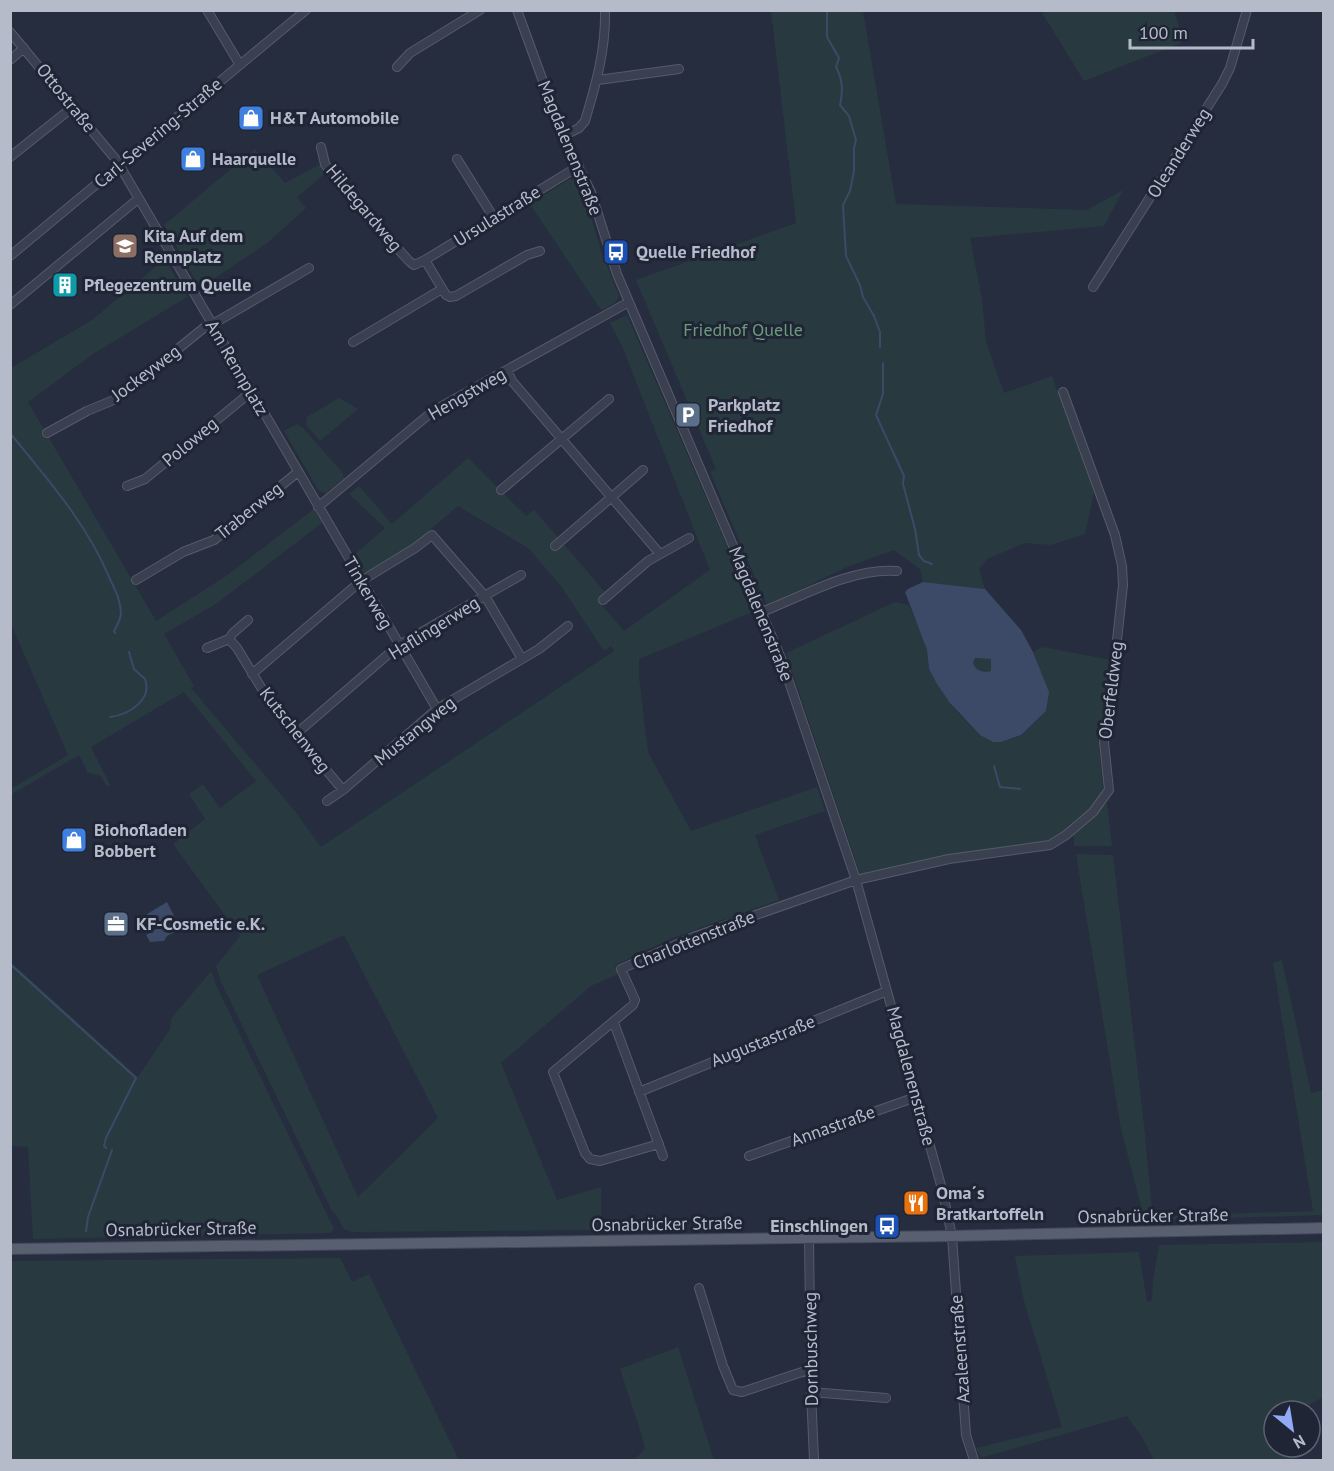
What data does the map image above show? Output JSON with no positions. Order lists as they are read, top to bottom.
{
  "streets": {
    "main road": ["Osnabrücker Straße"],
    "street": [
      "Ottostraße",
      "Carl-Severing-Straße",
      "Magdalenenstraße",
      "Oleanderweg",
      "Hildegardweg",
      "Ursulastraße",
      "Am Rennplatz",
      "Jockeyweg",
      "Hengstweg",
      "Poloweg",
      "Traberweg",
      "Tinkerweg",
      "Haflingerweg",
      "Oberfeldweg",
      "Kutschenweg",
      "Mustangweg",
      "Charlottenstraße",
      "Augustastraße",
      "Annastraße",
      "Dornbuschweg",
      "Azaleenstraße"
    ]
  },
  "crossings": [
    ["Ottostraße", "Carl-Severing-Straße"],
    ["Ottostraße", "Am Rennplatz"],
    ["Carl-Severing-Straße", "Am Rennplatz"],
    ["Magdalenenstraße", "Ursulastraße"],
    ["Magdalenenstraße", "Hengstweg"],
    ["Magdalenenstraße", "Oberfeldweg"],
    ["Magdalenenstraße", "Charlottenstraße"],
    ["Magdalenenstraße", "Augustastraße"],
    ["Magdalenenstraße", "Annastraße"],
    ["Magdalenenstraße", "Osnabrücker Straße"],
    ["Magdalenenstraße", "Azaleenstraße"],
    ["Hildegardweg", "Ursulastraße"],
    ["Am Rennplatz", "Jockeyweg"],
    ["Am Rennplatz", "Hengstweg"],
    ["Am Rennplatz", "Poloweg"],
    ["Am Rennplatz", "Traberweg"],
    ["Am Rennplatz", "Tinkerweg"],
    ["Hengstweg", "Tinkerweg"],
    ["Tinkerweg", "Haflingerweg"],
    ["Tinkerweg", "Mustangweg"],
    ["Haflingerweg", "Kutschenweg"],
    ["Oberfeldweg", "Charlottenstraße"],
    ["Kutschenweg", "Mustangweg"],
    ["Osnabrücker Straße", "Dornbuschweg"],
    ["Osnabrücker Straße", "Azaleenstraße"]
  ],
  "parks": ["Friedhof Quelle"],
  "places": {
    "shop": ["H&T Automobile", "Haarquelle", "Biohofladen Bobbert"],
    "school or university": ["Kita Auf dem Rennplatz"],
    "bus stop": ["Quelle Friedhof", "Einschlingen"],
    "building": ["Pflegezentrum Quelle"],
    "parking": ["Parkplatz Friedhof"],
    "office": ["KF-Cosmetic e.K."],
    "restaurant": ["Oma´s Bratkartoffeln"]
  },
  "scale_bar": "100 m",
  "north": "bottom right"
}
